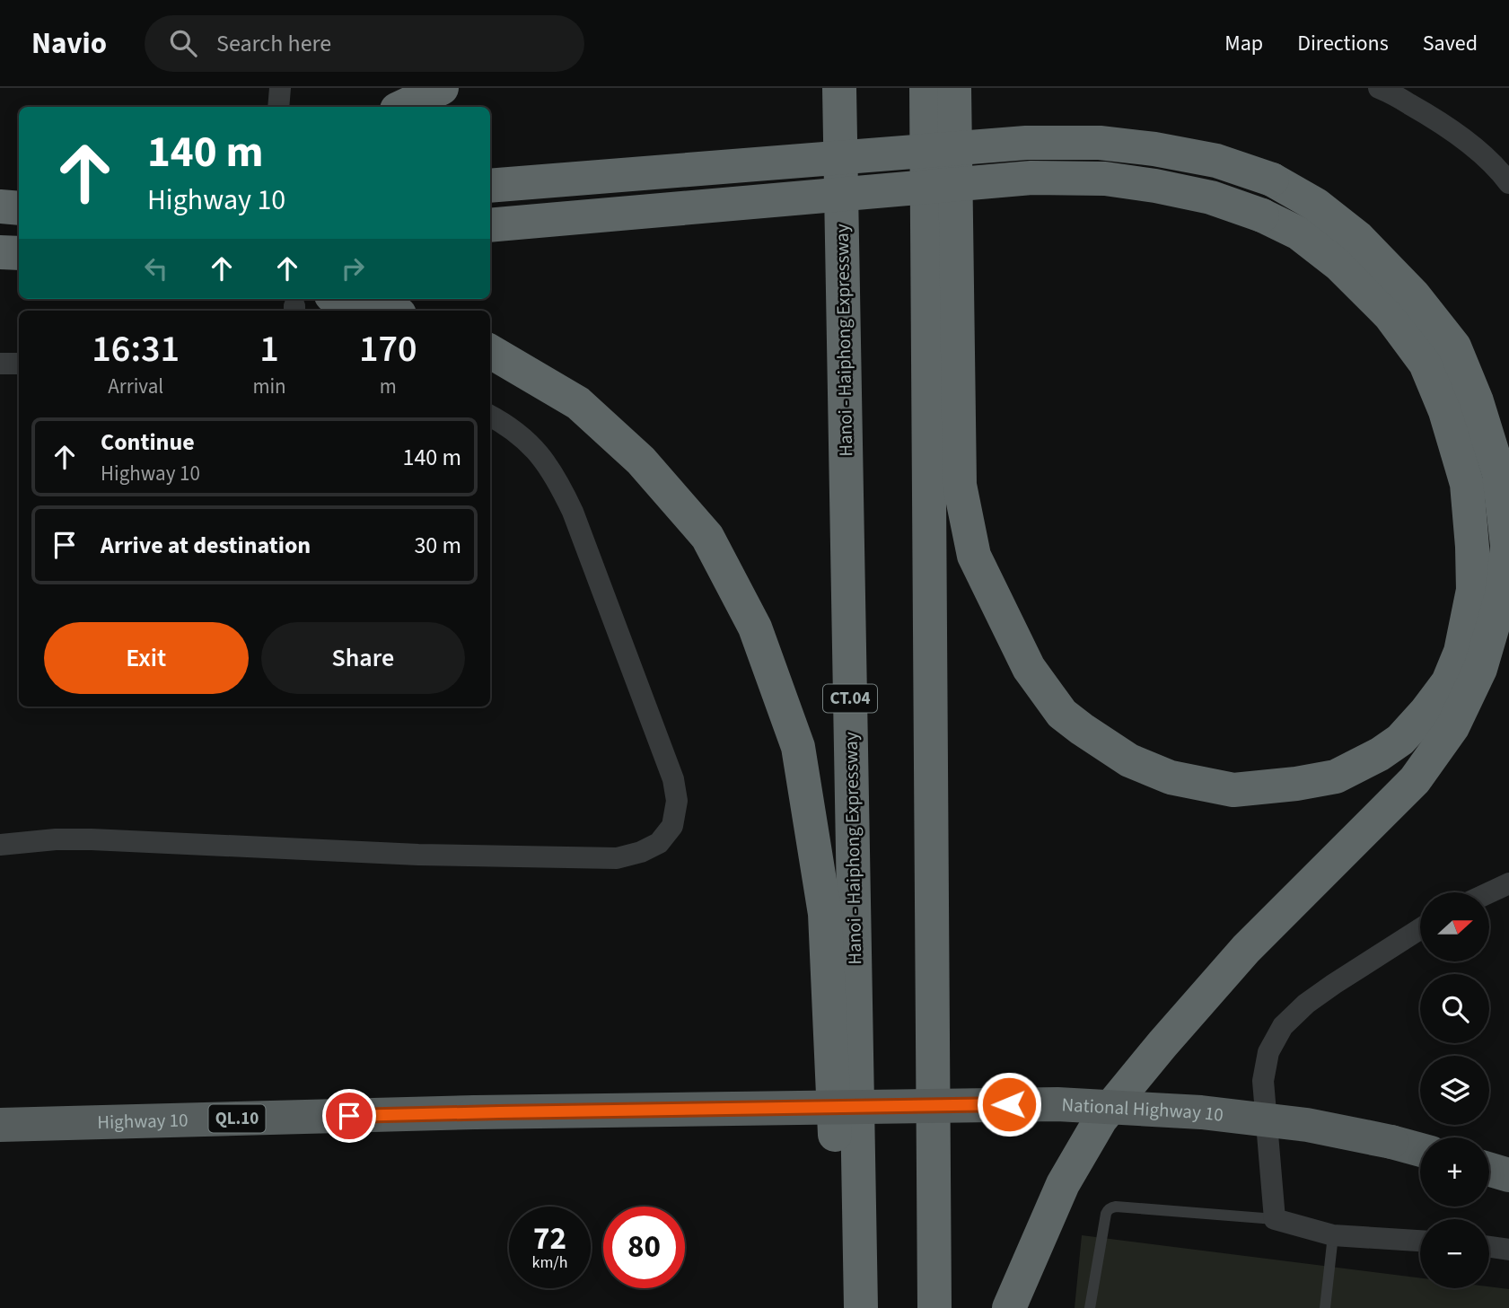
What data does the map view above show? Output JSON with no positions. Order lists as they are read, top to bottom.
{
  "streets": {
    "highway": [
      "Hanoi - Haiphong Expressway",
      "CT.04",
      "National Highway 10",
      "QL.10",
      "Highway 10"
    ]
  },
  "crossings": [
    ["National Highway 10", "Highway 10"]
  ],
  "north": "right",
  "page": {
    "header": "Navio",
    "search": "Search here",
    "nav": ["Map", "Directions", "Saved"],
    "turn": ["140 m", "Highway 10"],
    "eta": [
      "16:31",
      "Arrival",
      "1",
      "min",
      "170",
      "m"
    ],
    "list": [
      {
        "name": "Continue",
        "note": "Highway 10",
        "value": "140 m"
      },
      {
        "name": "Arrive at destination",
        "value": "30 m"
      }
    ],
    "buttons": ["Exit", "Share"],
    "map_buttons": ["+", "−"],
    "speed": "72 km/h",
    "limit": "80"
  }
}
